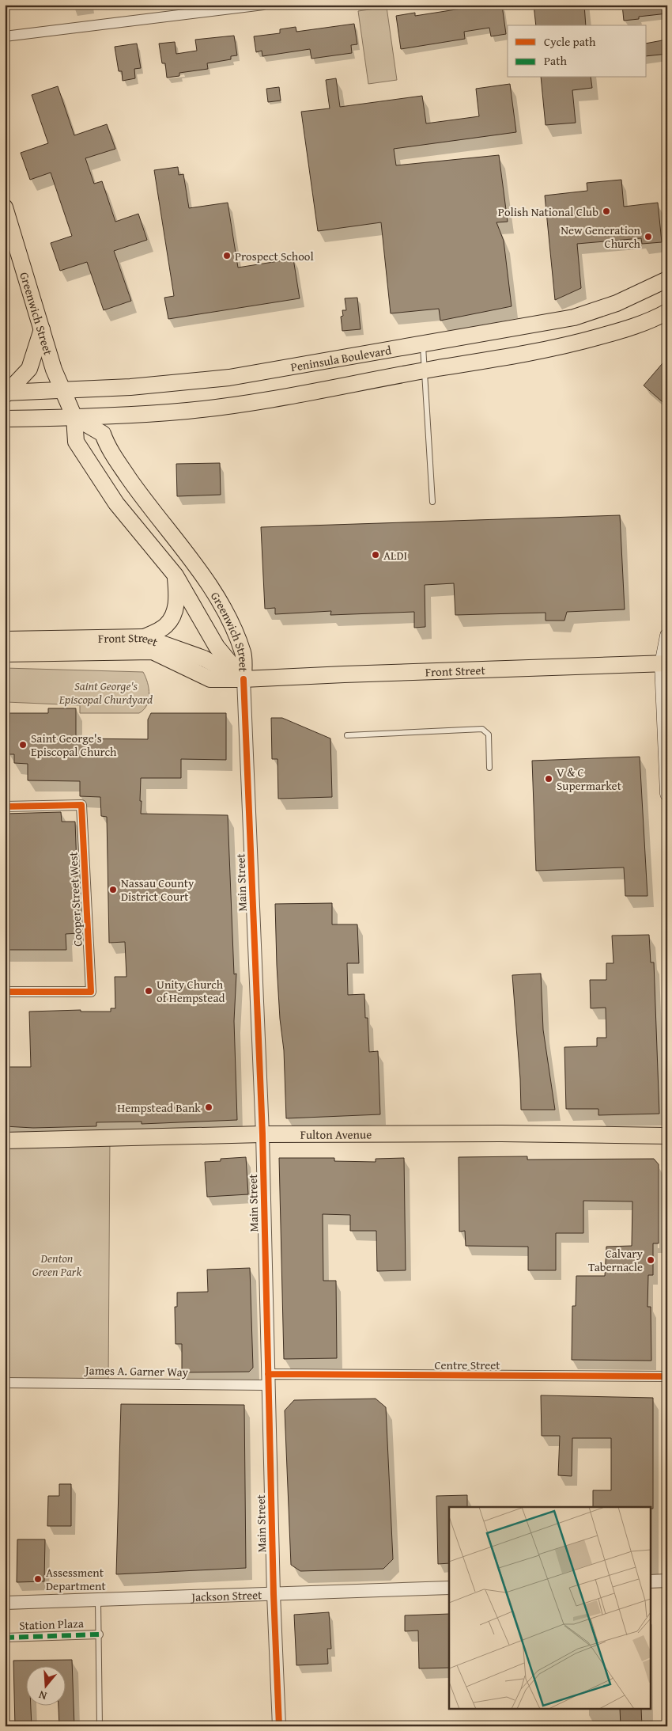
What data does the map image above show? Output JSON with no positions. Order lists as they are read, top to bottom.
{
  "streets": {
    "main road": [
      "Greenwich Street",
      "Peninsula Boulevard",
      "Front Street",
      "Fulton Avenue"
    ],
    "street": [
      "Main Street",
      "Cooper Street West",
      "Centre Street",
      "James A. Garner Way",
      "Jackson Street",
      "Station Plaza"
    ]
  },
  "crossings": [
    ["Greenwich Street", "Peninsula Boulevard"],
    ["Greenwich Street", "Front Street"],
    ["Greenwich Street", "Main Street"],
    ["Front Street", "Main Street"],
    ["Main Street", "Fulton Avenue"],
    ["Main Street", "Centre Street"],
    ["Main Street", "James A. Garner Way"],
    ["Main Street", "Jackson Street"],
    ["Centre Street", "James A. Garner Way"],
    ["Jackson Street", "Station Plaza"]
  ],
  "parks": ["Saint George's Episcopal Churdyard", "Denton Green Park"],
  "places": [
    "Polish National Club",
    "New Generation Church",
    "Prospect School",
    "ALDI",
    "Saint George's Episcopal Church",
    "V & C Supermarket",
    "Nassau County District Court",
    "Unity Church of Hempstead",
    "Hempstead Bank",
    "Calvary Tabernacle",
    "Assessment Department"
  ],
  "legend": ["Cycle path", "Path"],
  "north": "bottom"
}
